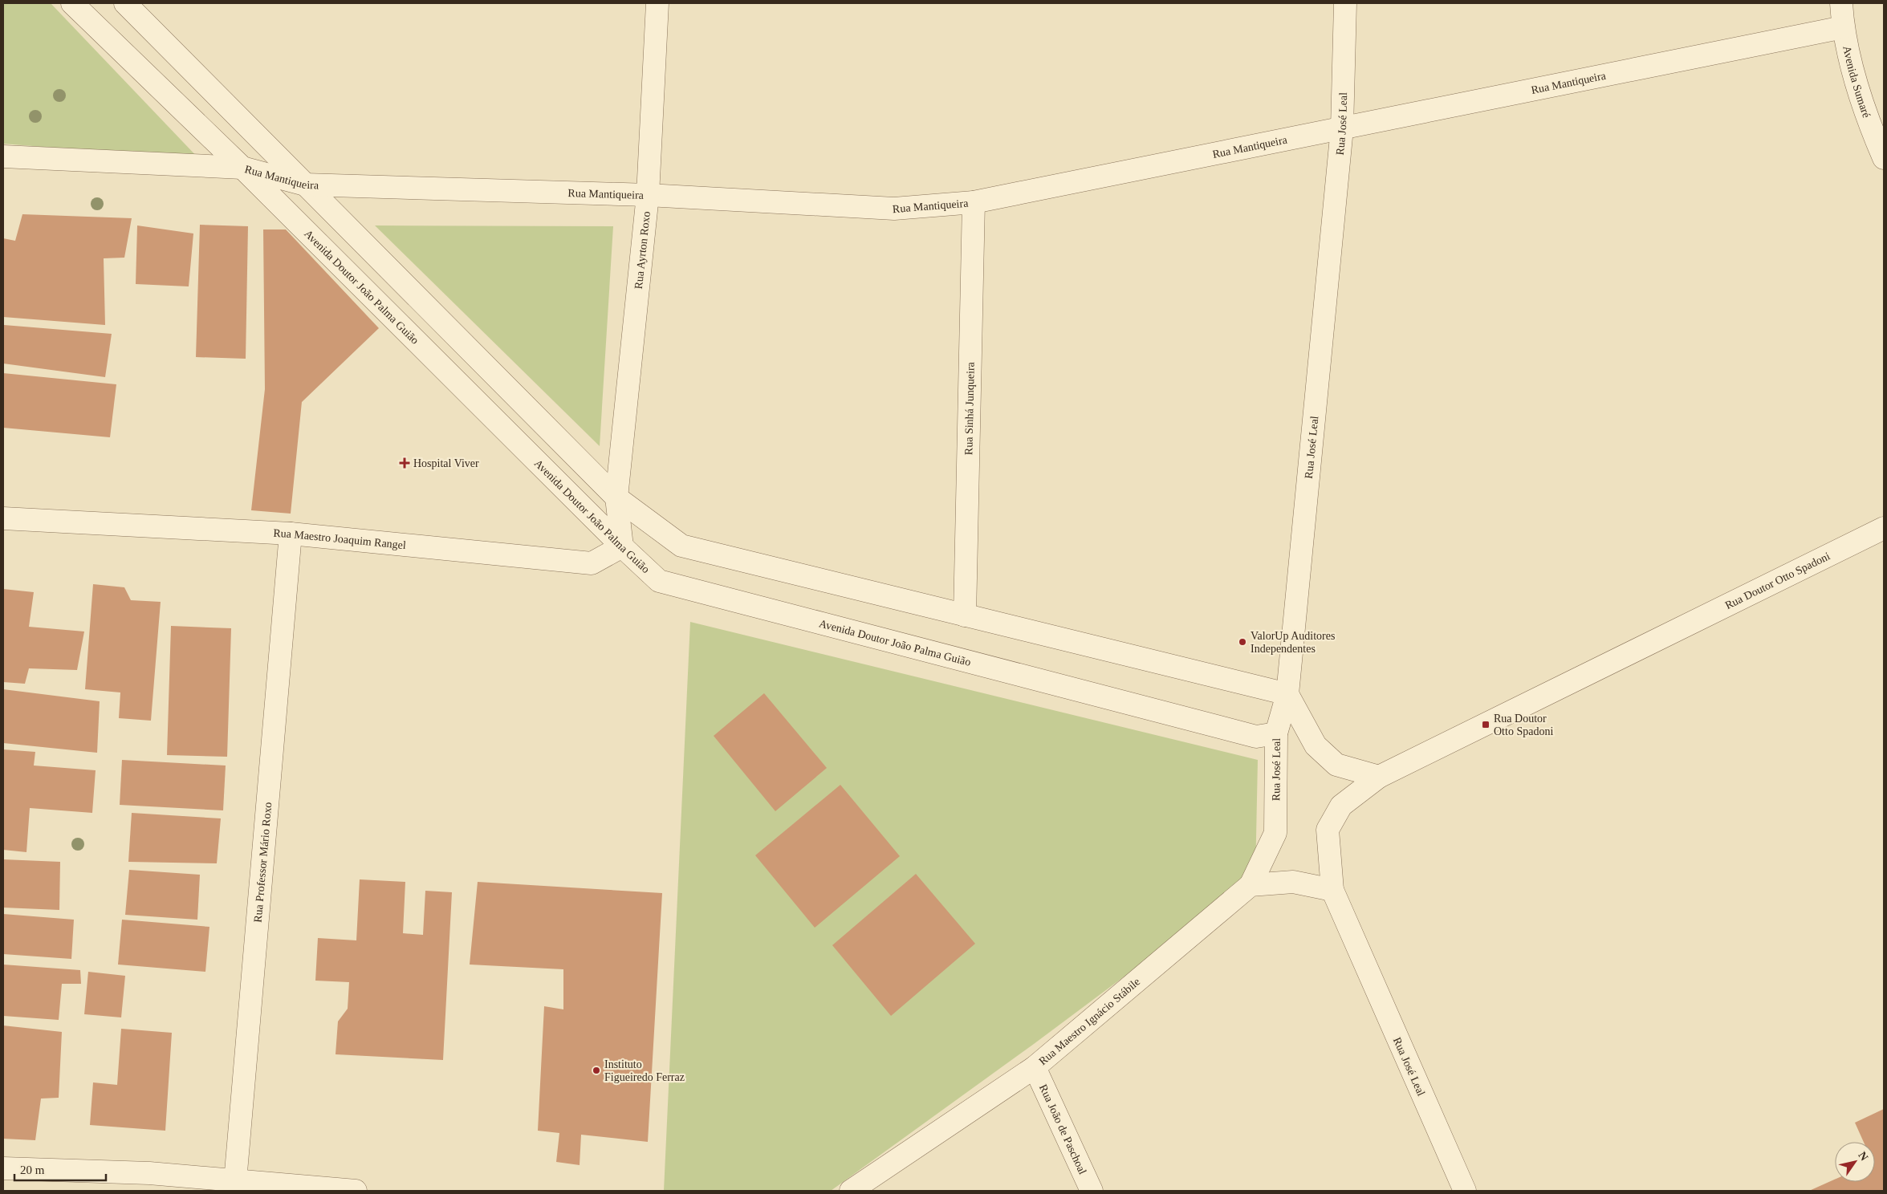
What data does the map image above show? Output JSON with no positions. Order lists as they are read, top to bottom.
{
  "streets": {
    "street": [
      "Avenida Sumaré",
      "Rua Mantiqueira",
      "Rua José Leal",
      "Rua Ayrton Roxo",
      "Avenida Doutor João Palma Guião",
      "Rua Sinhá Junqueira",
      "Rua Maestro Joaquim Rangel",
      "Rua Doutor Otto Spadoni",
      "Rua Professor Mário Roxo",
      "Rua Maestro Ignácio Stábile",
      "Rua João de Paschoal"
    ]
  },
  "crossings": [
    ["Avenida Sumaré", "Rua Mantiqueira"],
    ["Rua Mantiqueira", "Rua José Leal"],
    ["Rua Mantiqueira", "Rua Ayrton Roxo"],
    ["Rua Mantiqueira", "Avenida Doutor João Palma Guião"],
    ["Rua Mantiqueira", "Rua Sinhá Junqueira"],
    ["Rua José Leal", "Avenida Doutor João Palma Guião"],
    ["Rua José Leal", "Rua Doutor Otto Spadoni"],
    ["Rua José Leal", "Rua Maestro Ignácio Stábile"],
    ["Avenida Doutor João Palma Guião", "Rua Maestro Joaquim Rangel"],
    ["Rua Maestro Joaquim Rangel", "Rua Professor Mário Roxo"],
    ["Rua Maestro Ignácio Stábile", "Rua João de Paschoal"]
  ],
  "places": {
    "health": ["Hospital Viver"],
    "other": ["ValorUp Auditores Independentes", "Instituto Figueiredo Ferraz"],
    "transit": ["Rua Doutor Otto Spadoni"]
  },
  "scale_bar": "20 m",
  "north": "top right"
}
